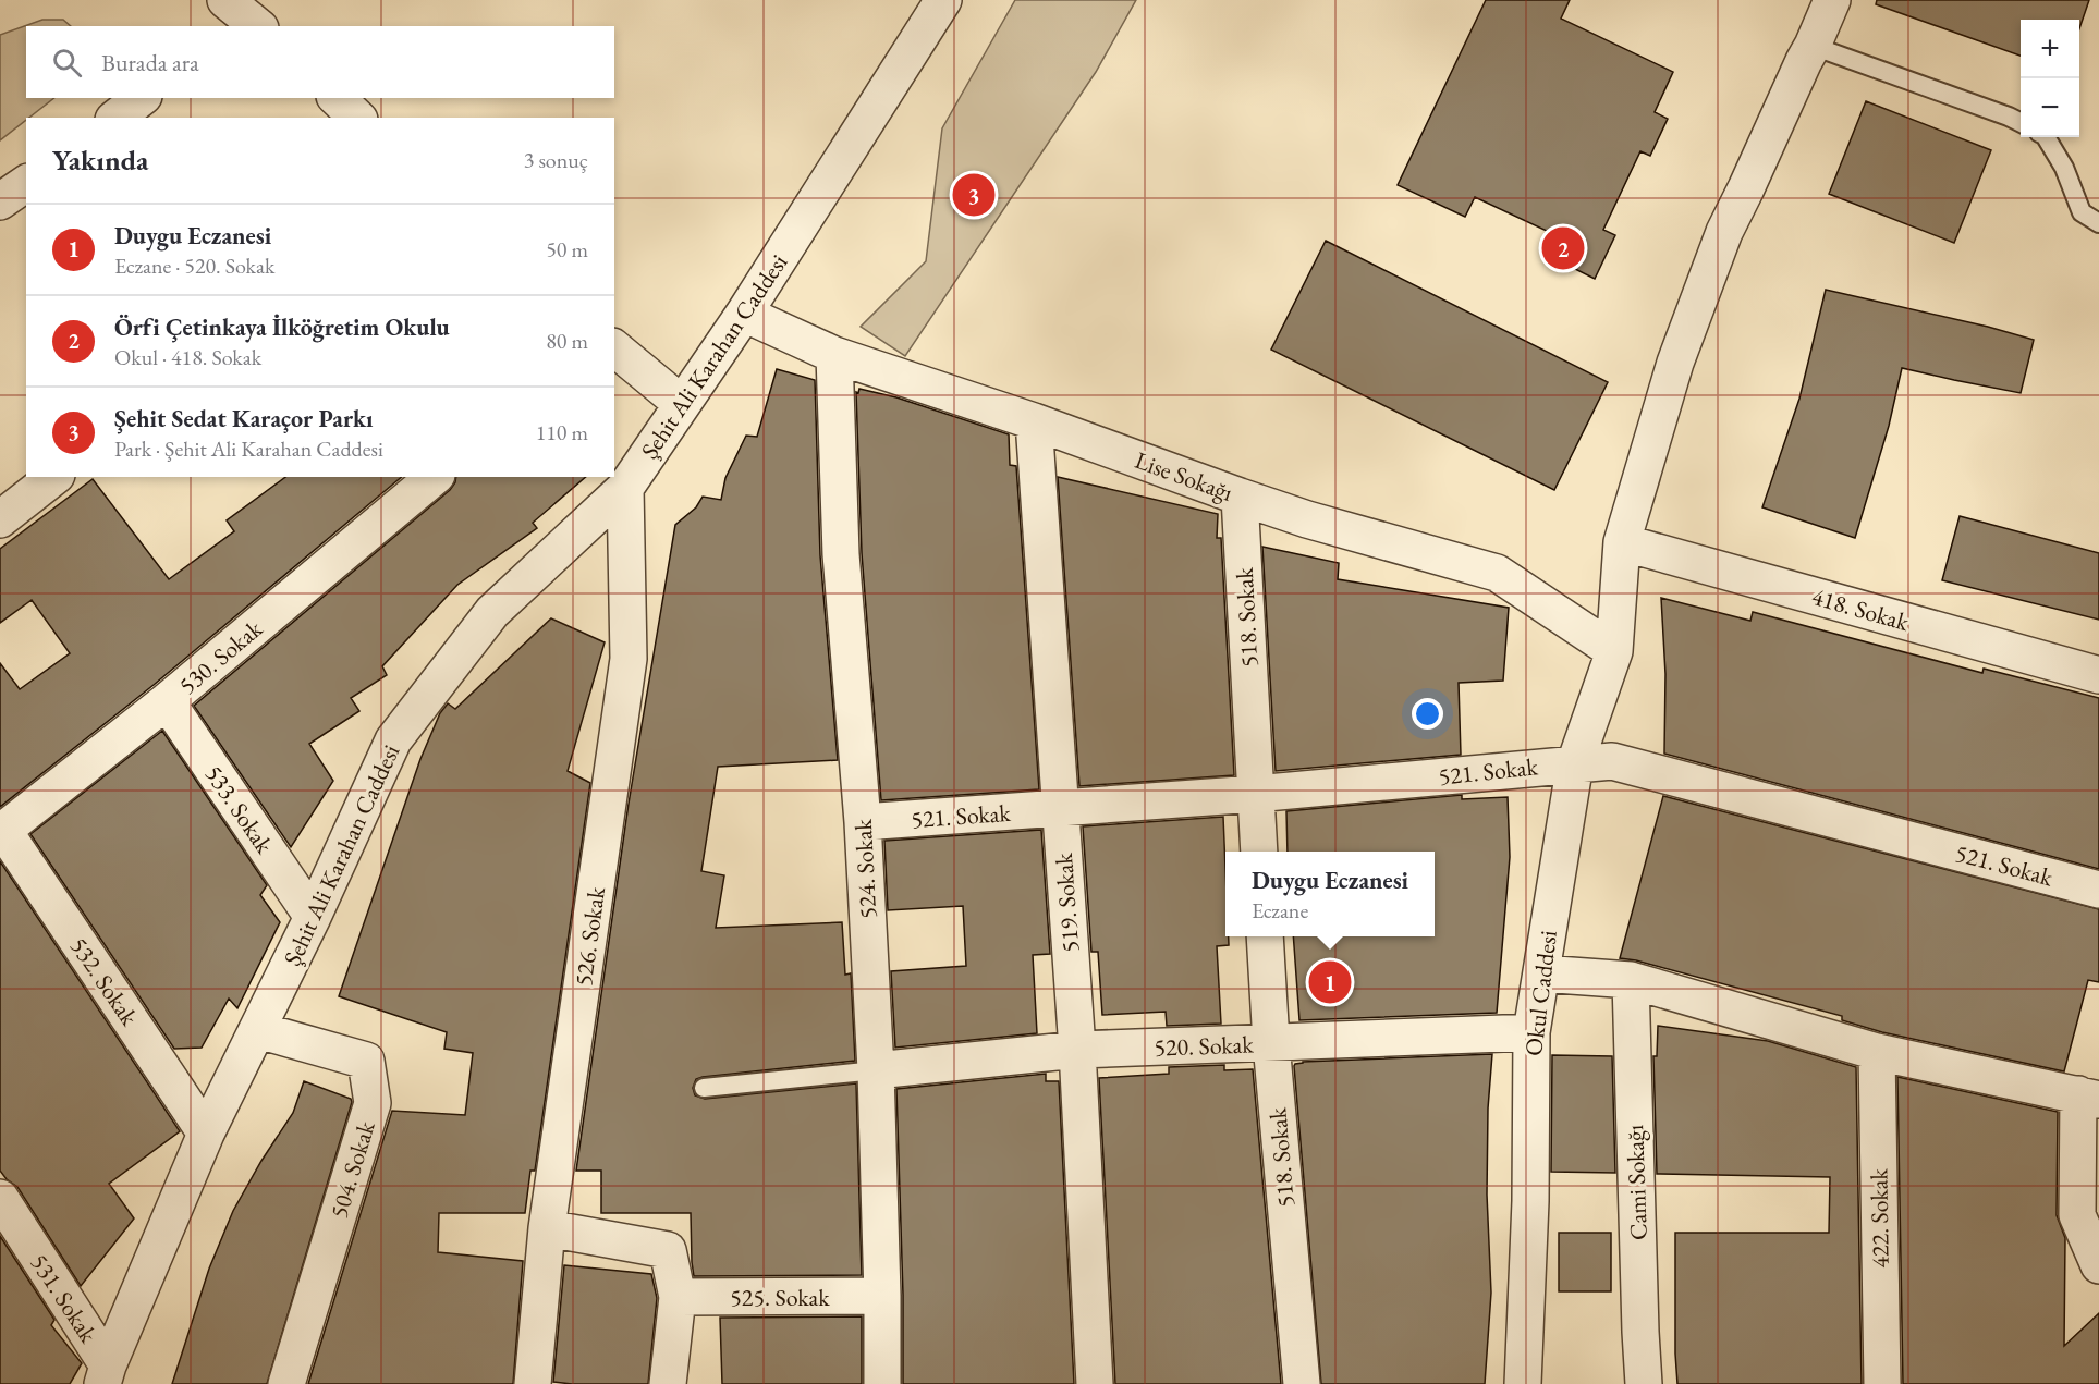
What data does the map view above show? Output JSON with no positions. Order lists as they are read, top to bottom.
{
  "streets": {
    "street": [
      "Şehit Ali Karahan Caddesi",
      "Lise Sokağı",
      "418. Sokak",
      "518. Sokak",
      "530. Sokak",
      "521. Sokak",
      "533. Sokak",
      "524. Sokak",
      "519. Sokak",
      "526. Sokak",
      "532. Sokak",
      "Okul Caddesi",
      "520. Sokak",
      "504. Sokak",
      "Cami Sokağı",
      "422. Sokak",
      "525. Sokak",
      "531. Sokak"
    ]
  },
  "crossings": [
    ["Şehit Ali Karahan Caddesi", "Lise Sokağı"],
    ["Şehit Ali Karahan Caddesi", "533. Sokak"],
    ["Şehit Ali Karahan Caddesi", "526. Sokak"],
    ["Şehit Ali Karahan Caddesi", "532. Sokak"],
    ["Şehit Ali Karahan Caddesi", "504. Sokak"],
    ["Şehit Ali Karahan Caddesi", "531. Sokak"],
    ["Lise Sokağı", "518. Sokak"],
    ["Lise Sokağı", "524. Sokak"],
    ["Lise Sokağı", "519. Sokak"],
    ["Lise Sokağı", "Okul Caddesi"],
    ["418. Sokak", "Okul Caddesi"],
    ["518. Sokak", "521. Sokak"],
    ["518. Sokak", "520. Sokak"],
    ["530. Sokak", "533. Sokak"],
    ["530. Sokak", "532. Sokak"],
    ["521. Sokak", "524. Sokak"],
    ["521. Sokak", "519. Sokak"],
    ["521. Sokak", "Okul Caddesi"],
    ["524. Sokak", "520. Sokak"],
    ["524. Sokak", "525. Sokak"],
    ["519. Sokak", "520. Sokak"],
    ["Okul Caddesi", "520. Sokak"]
  ],
  "page": {
    "map_buttons": ["+", "−"],
    "search": "Burada ara",
    "heading": ["Yakında", "3 sonuç"],
    "pins": ["3", "2", "1"],
    "list": [
      {
        "mark": "1",
        "name": "Duygu Eczanesi",
        "note": "Eczane · 520. Sokak",
        "value": "50 m"
      },
      {
        "mark": "2",
        "name": "Örfi Çetinkaya İlköğretim Okulu",
        "note": "Okul · 418. Sokak",
        "value": "80 m"
      },
      {
        "mark": "3",
        "name": "Şehit Sedat Karaçor Parkı",
        "note": "Park · Şehit Ali Karahan Caddesi",
        "value": "110 m"
      }
    ],
    "popup": ["Duygu Eczanesi", "Eczane"]
  }
}
